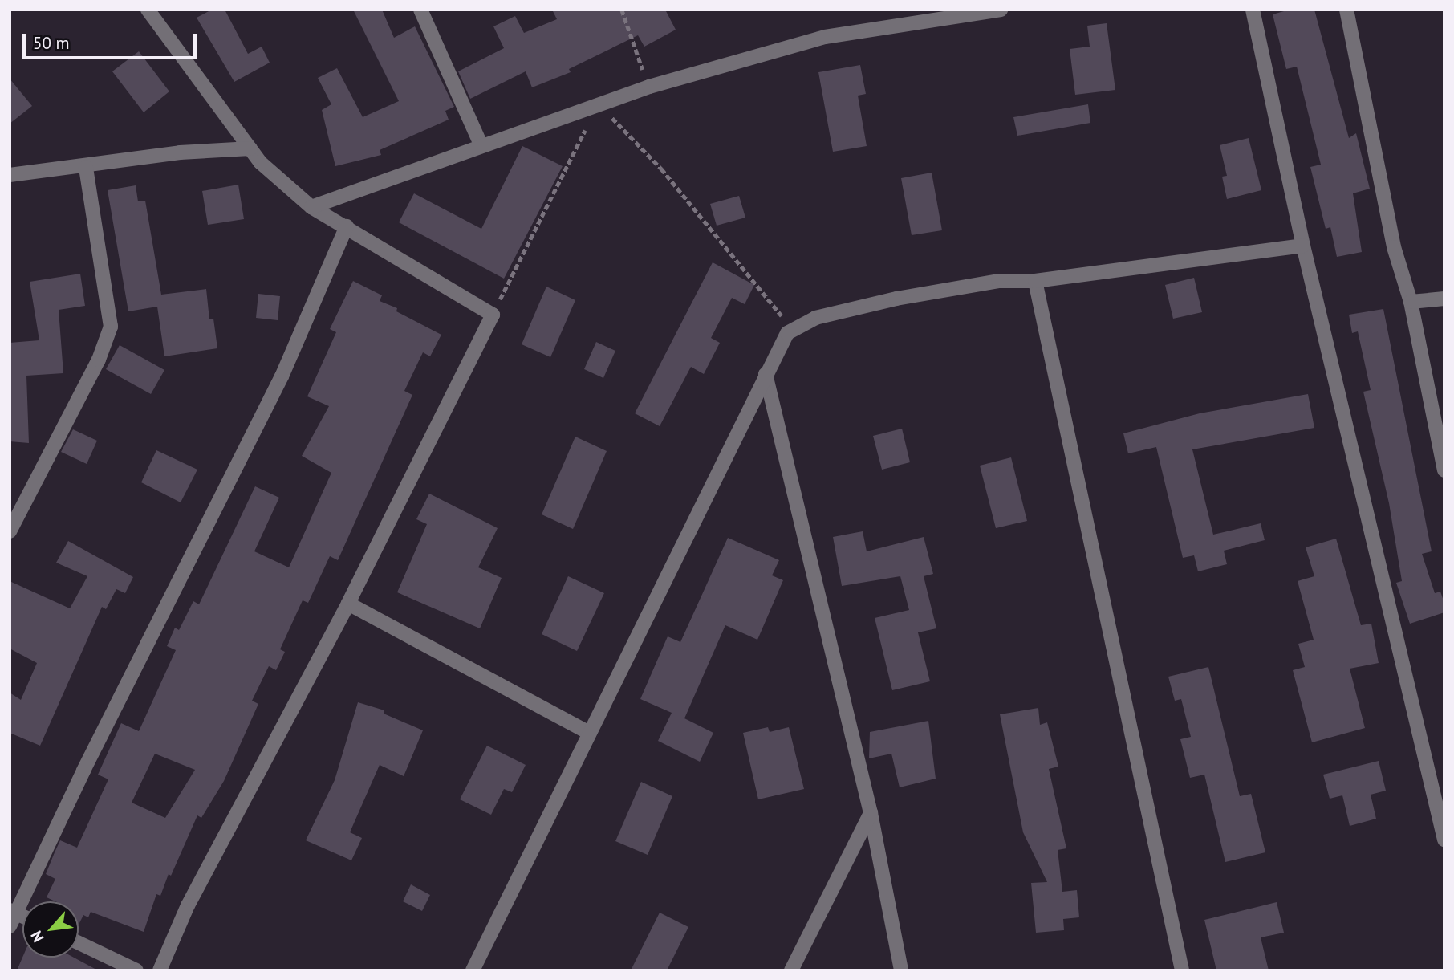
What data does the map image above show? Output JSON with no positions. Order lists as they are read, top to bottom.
{
  "scale_bar": "50 m",
  "north": "bottom left"
}
